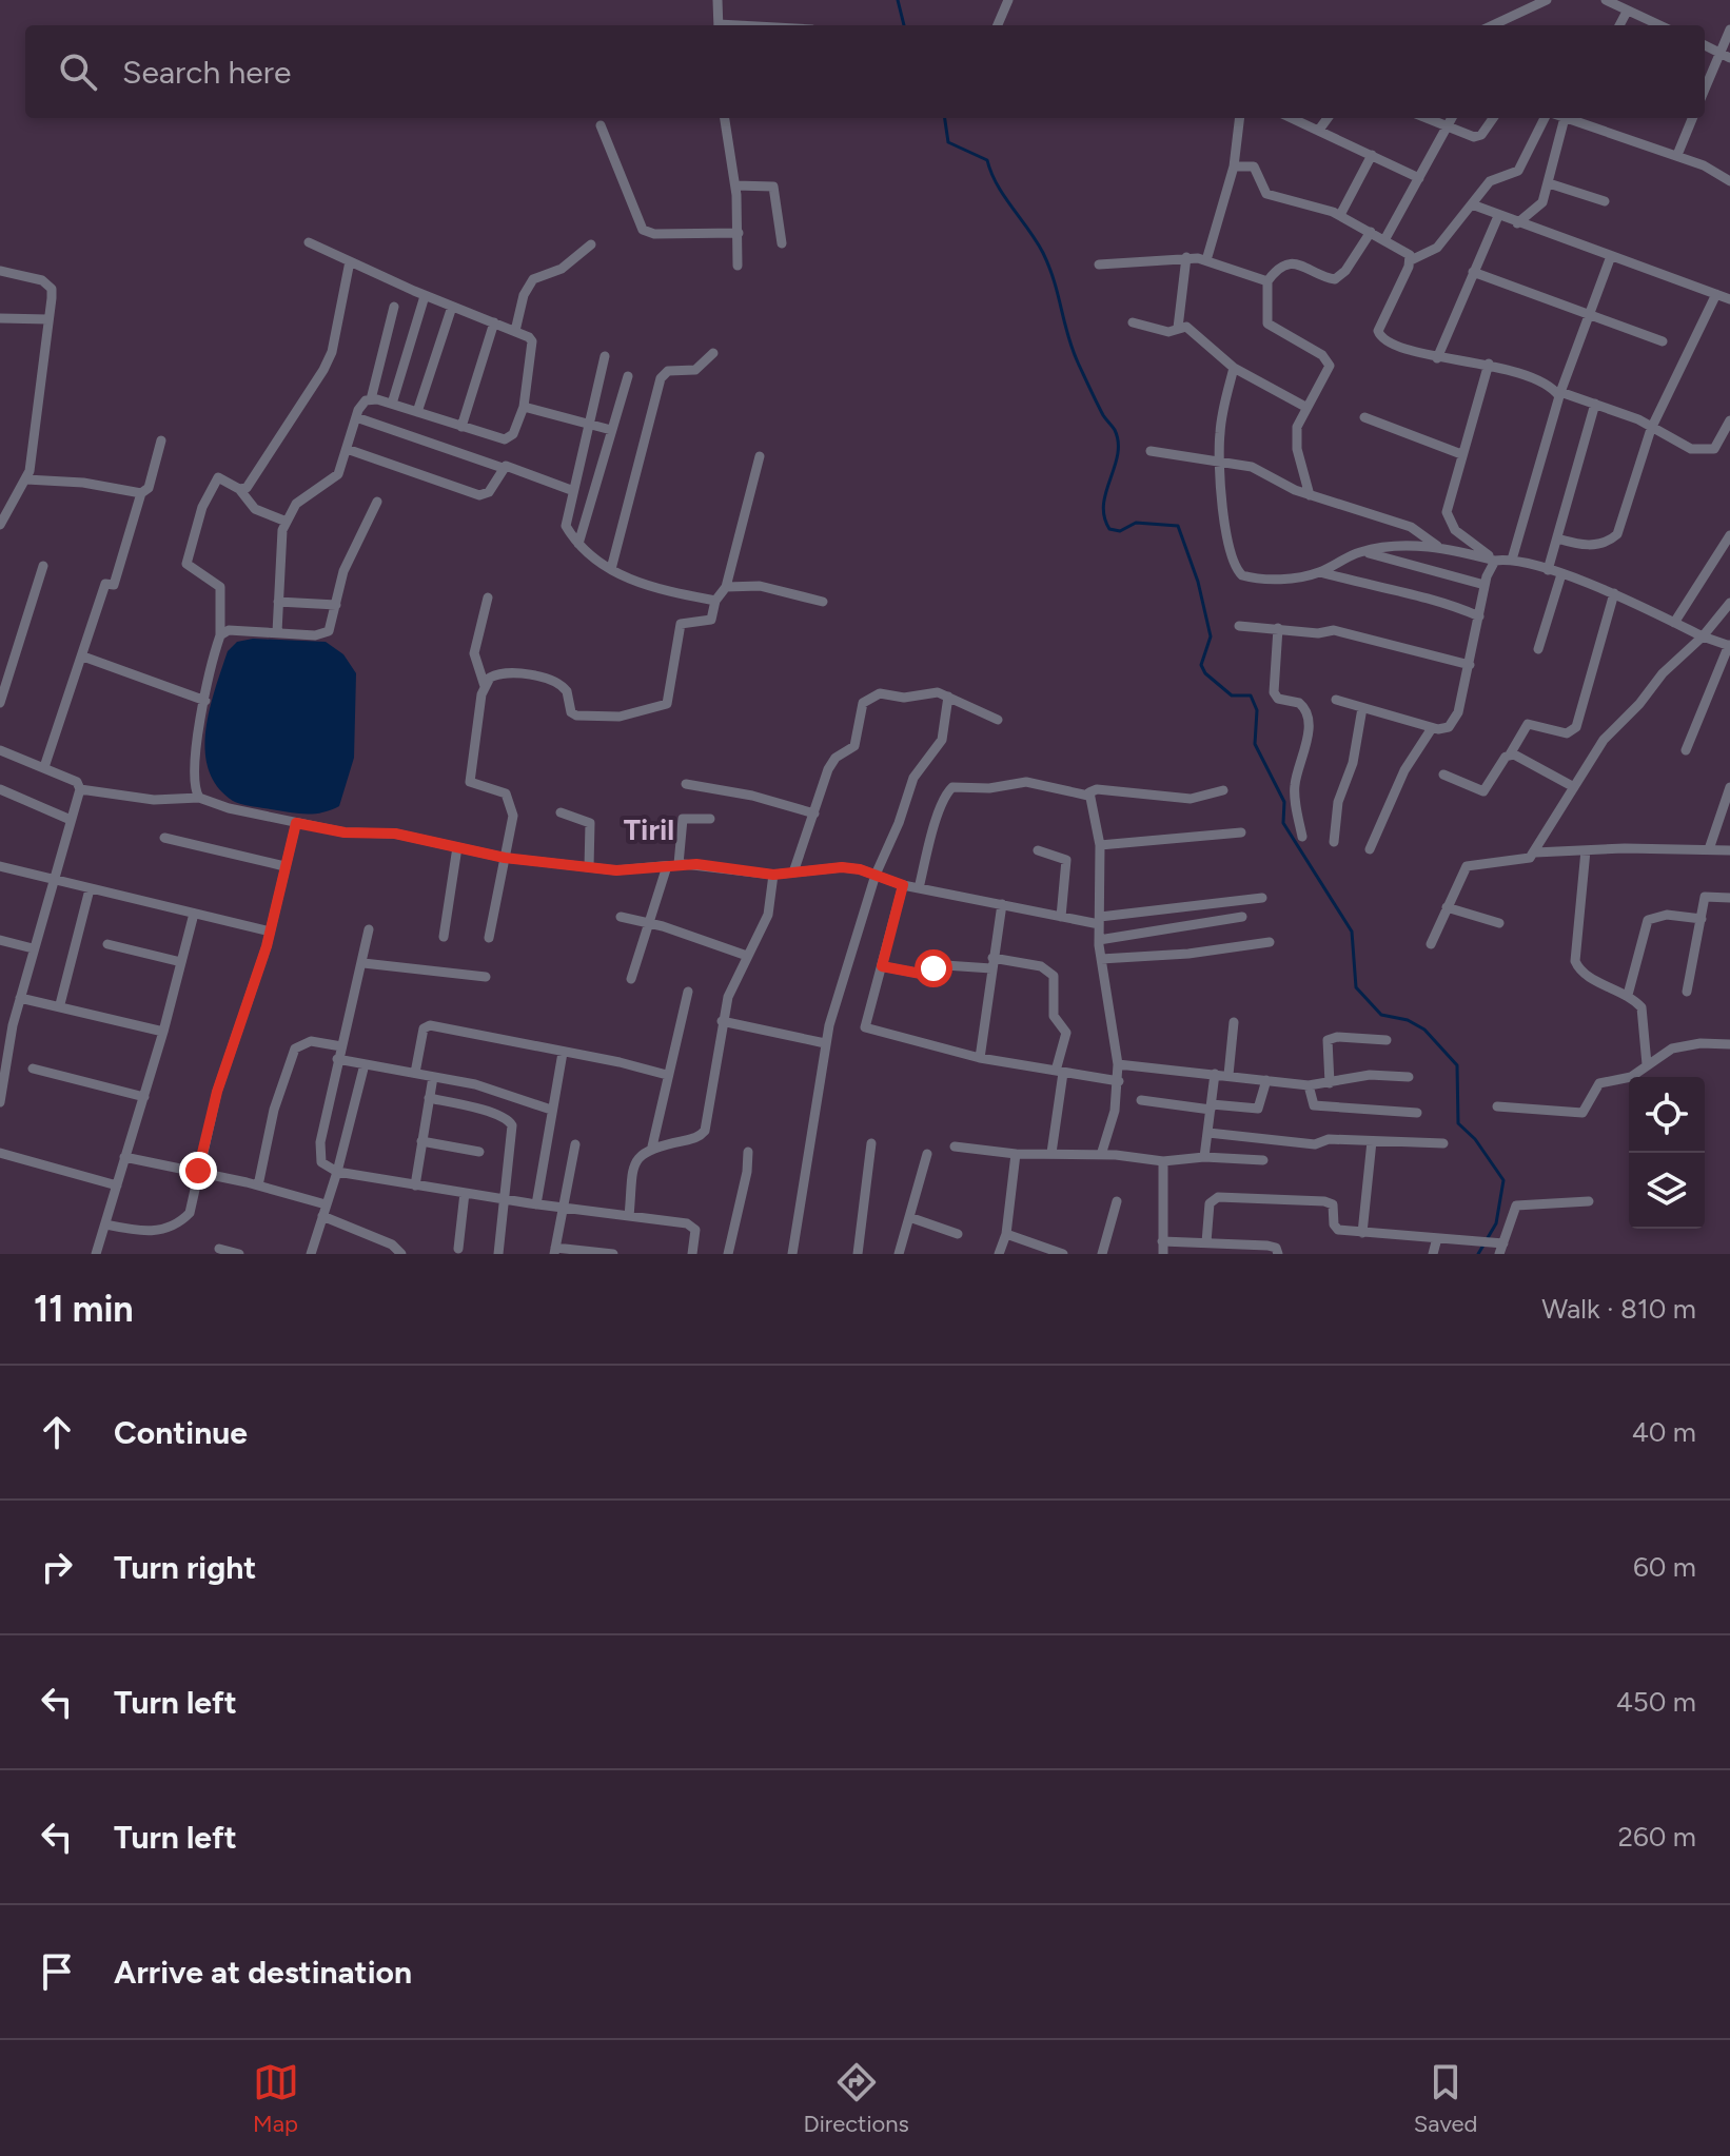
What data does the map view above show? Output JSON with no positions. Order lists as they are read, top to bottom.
{
  "districts": ["Tiril"],
  "page": {
    "search": "Search here",
    "heading": ["11 min", "Walk · 810 m"],
    "list": [
      ["Continue", "40 m"],
      ["Turn right", "60 m"],
      ["Turn left", "450 m"],
      ["Turn left", "260 m"],
      "Arrive at destination"
    ],
    "nav": ["Map", "Directions", "Saved"]
  }
}
